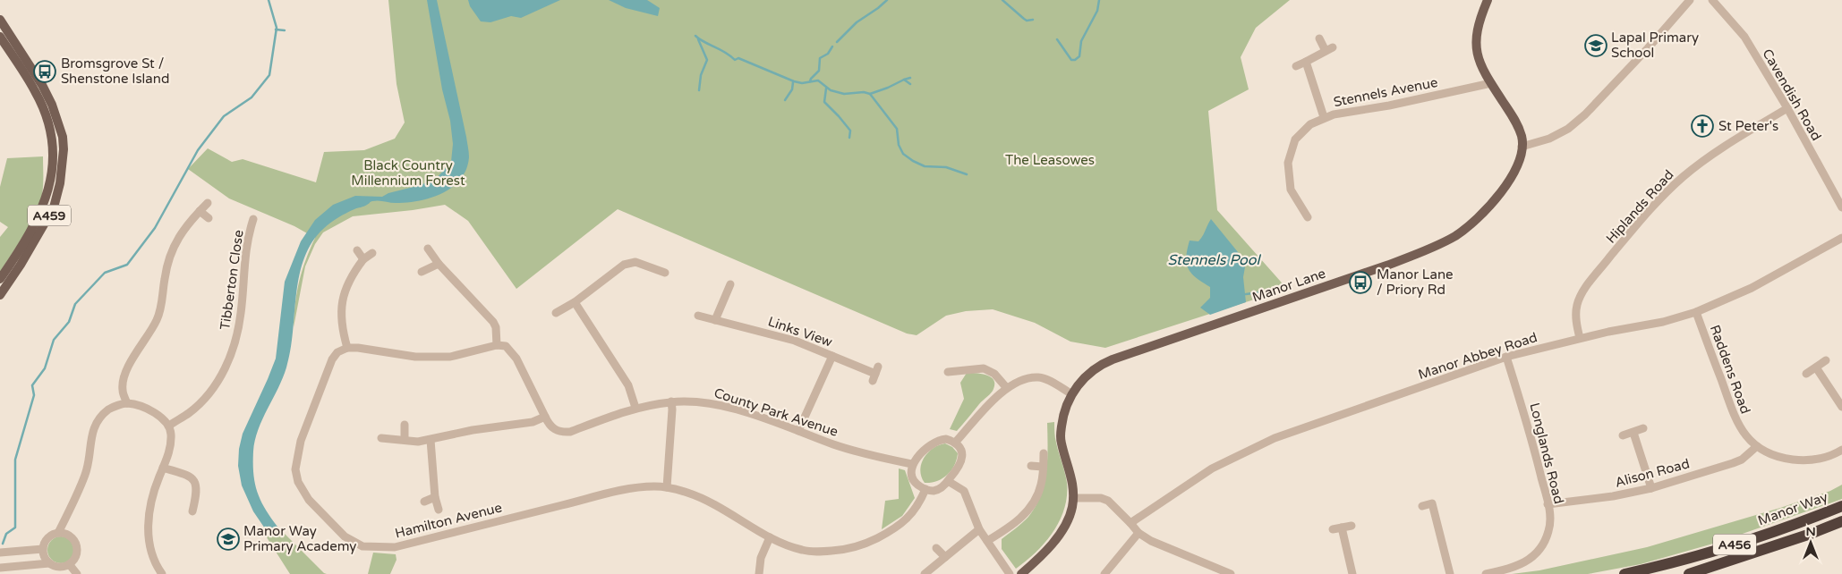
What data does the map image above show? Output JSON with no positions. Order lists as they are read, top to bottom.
{
  "streets": {
    "highway": ["Manor Way", "A456"],
    "main road": ["A459", "Manor Lane"],
    "street": [
      "Stennels Avenue",
      "Cavendish Road",
      "Hiplands Road",
      "Tibberton Close",
      "Links View",
      "Manor Abbey Road",
      "Raddens Road",
      "County Park Avenue",
      "Longlands Road",
      "Alison Road",
      "Hamilton Avenue"
    ]
  },
  "crossings": [
    ["Stennels Avenue", "Manor Lane"],
    ["Cavendish Road", "Hiplands Road"],
    ["Hiplands Road", "Manor Abbey Road"],
    ["Manor Abbey Road", "Raddens Road"],
    ["Manor Abbey Road", "Longlands Road"],
    ["Raddens Road", "Alison Road"],
    ["County Park Avenue", "Hamilton Avenue"],
    ["Longlands Road", "Alison Road"]
  ],
  "water": ["Stennels Pool"],
  "parks": ["The Leasowes", "Black Country Millennium Forest"],
  "places": {
    "school or university": ["Lapal Primary School", "Manor Way Primary Academy"],
    "bus stop": ["Bromsgrove St / Shenstone Island", "Manor Lane / Priory Rd"],
    "church": ["St Peter's"]
  },
  "north": "top"
}
